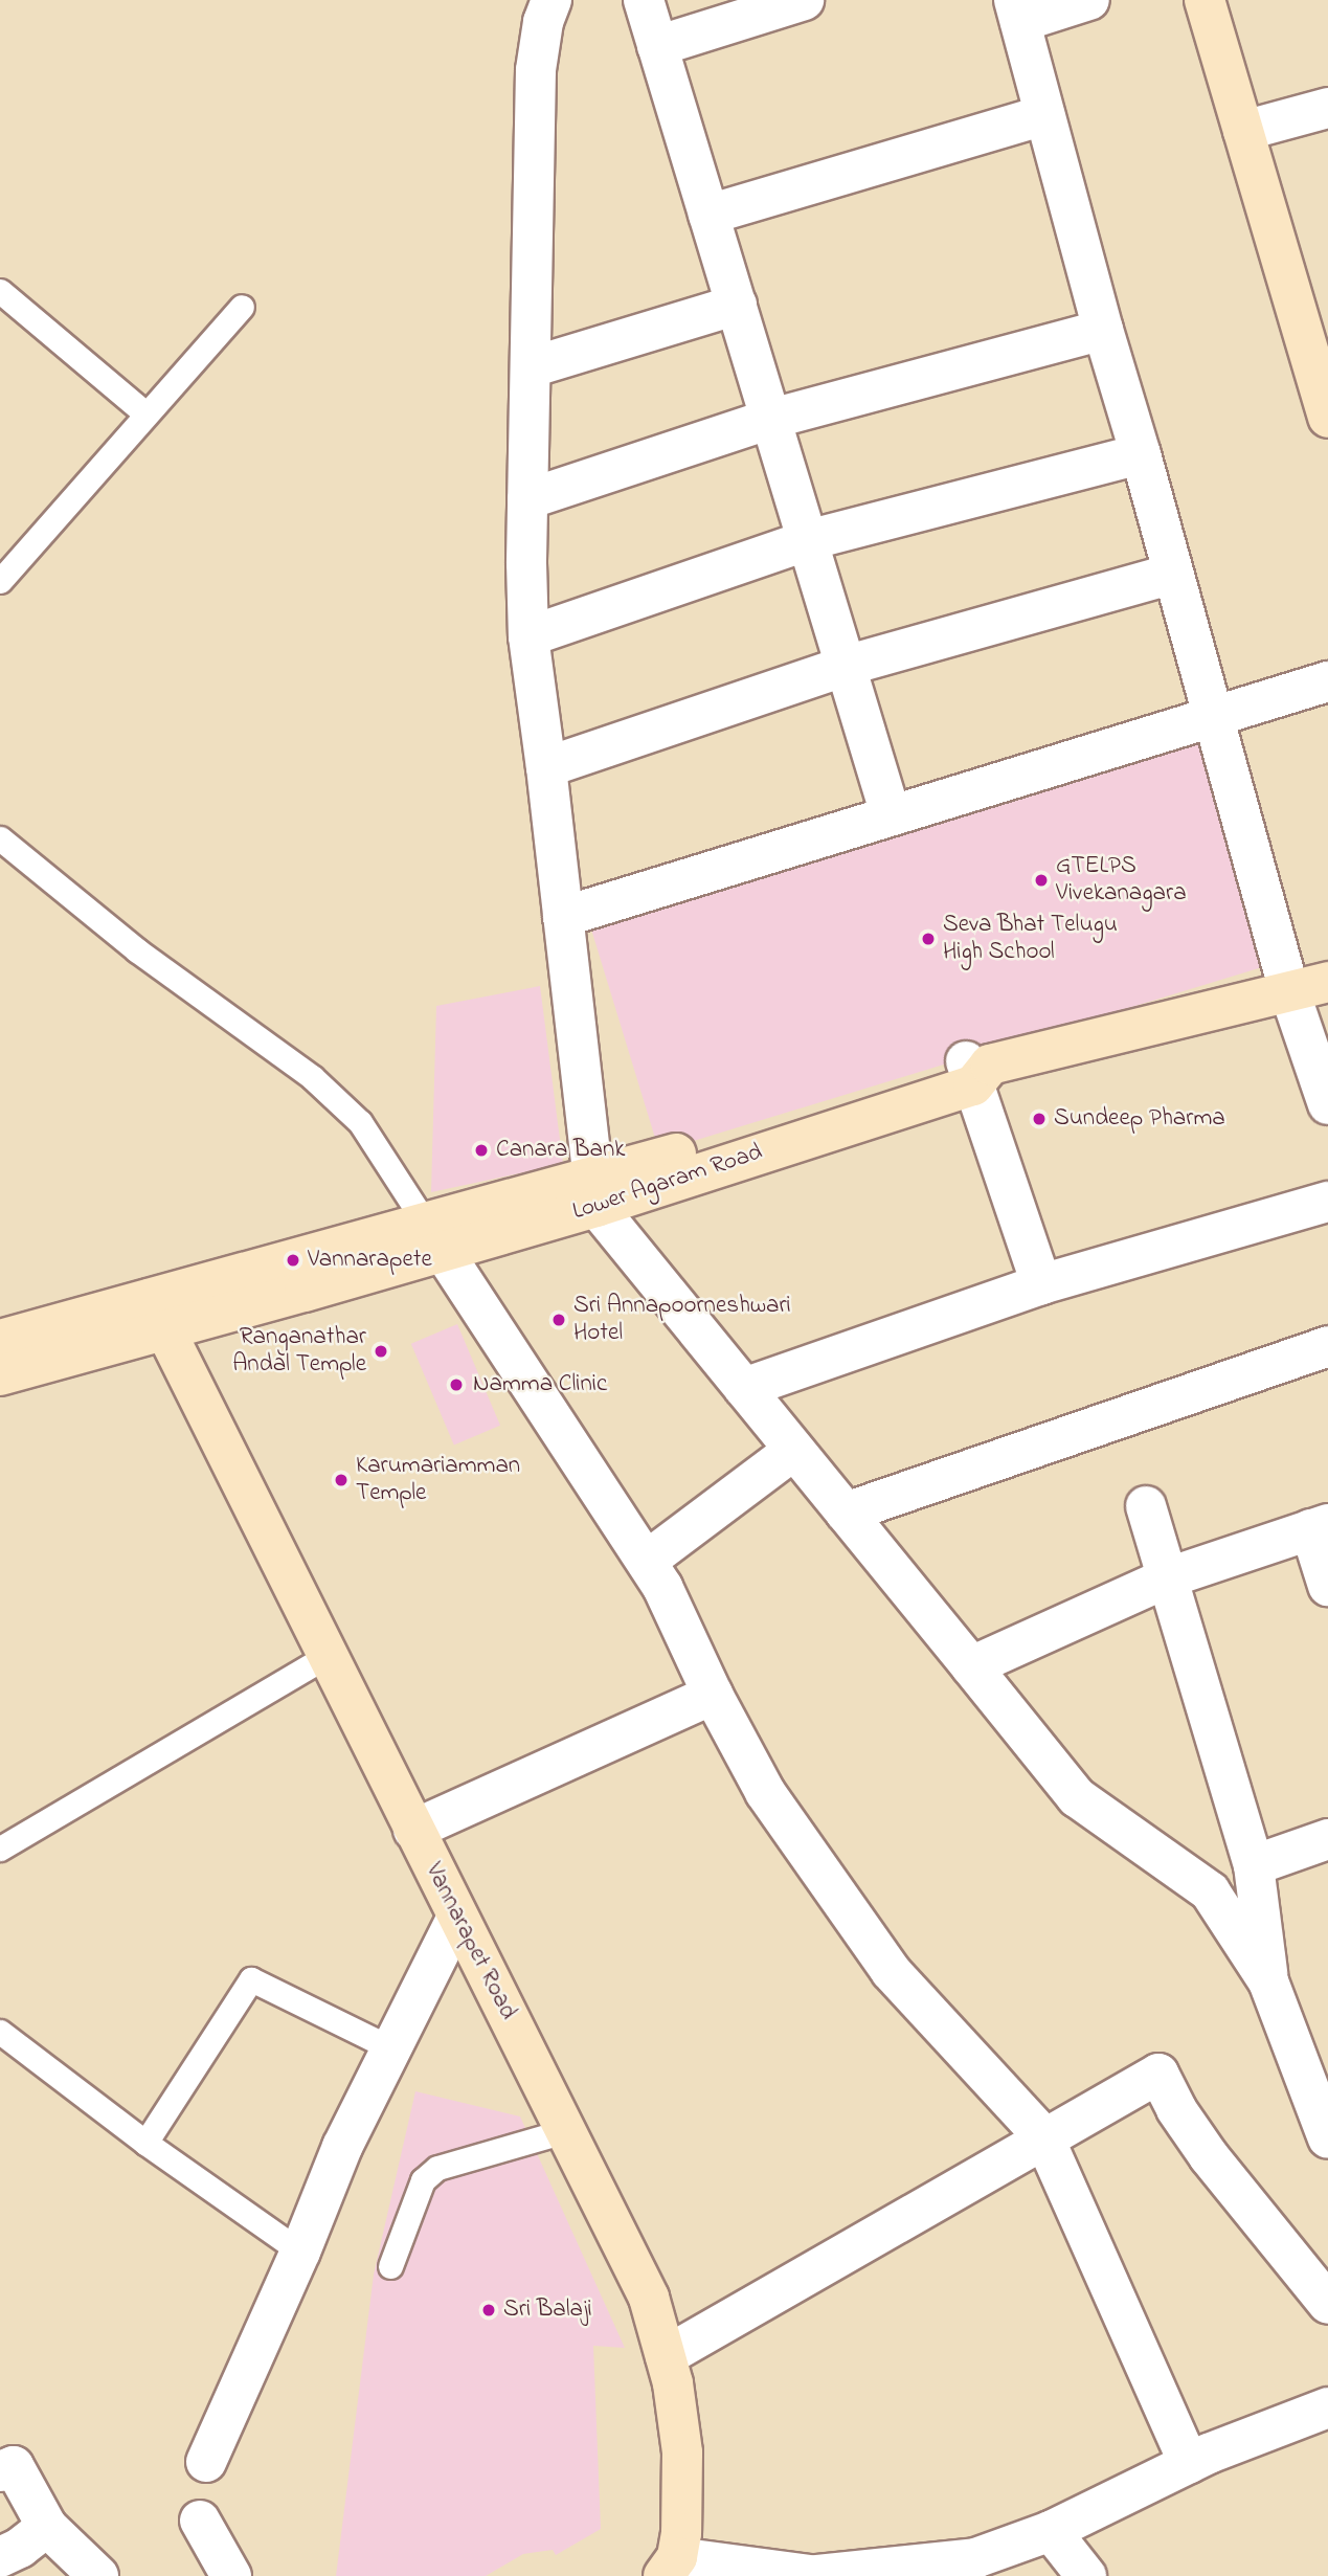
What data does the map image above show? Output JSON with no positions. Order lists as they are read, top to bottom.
{
  "streets": {
    "street": ["Lower Agaram Road", "Vannarapet Road"]
  },
  "crossings": [
    ["Lower Agaram Road", "Vannarapet Road"]
  ],
  "places": [
    "GTELPS Vivekanagara",
    "Seva Bhat Telugu High School",
    "Sundeep Pharma",
    "Canara Bank",
    "Vannarapete",
    "Sri Annapoorneshwari Hotel",
    "Ranganathar Andal Temple",
    "Namma Clinic",
    "Karumariamman Temple",
    "Sri Balaji"
  ]
}
